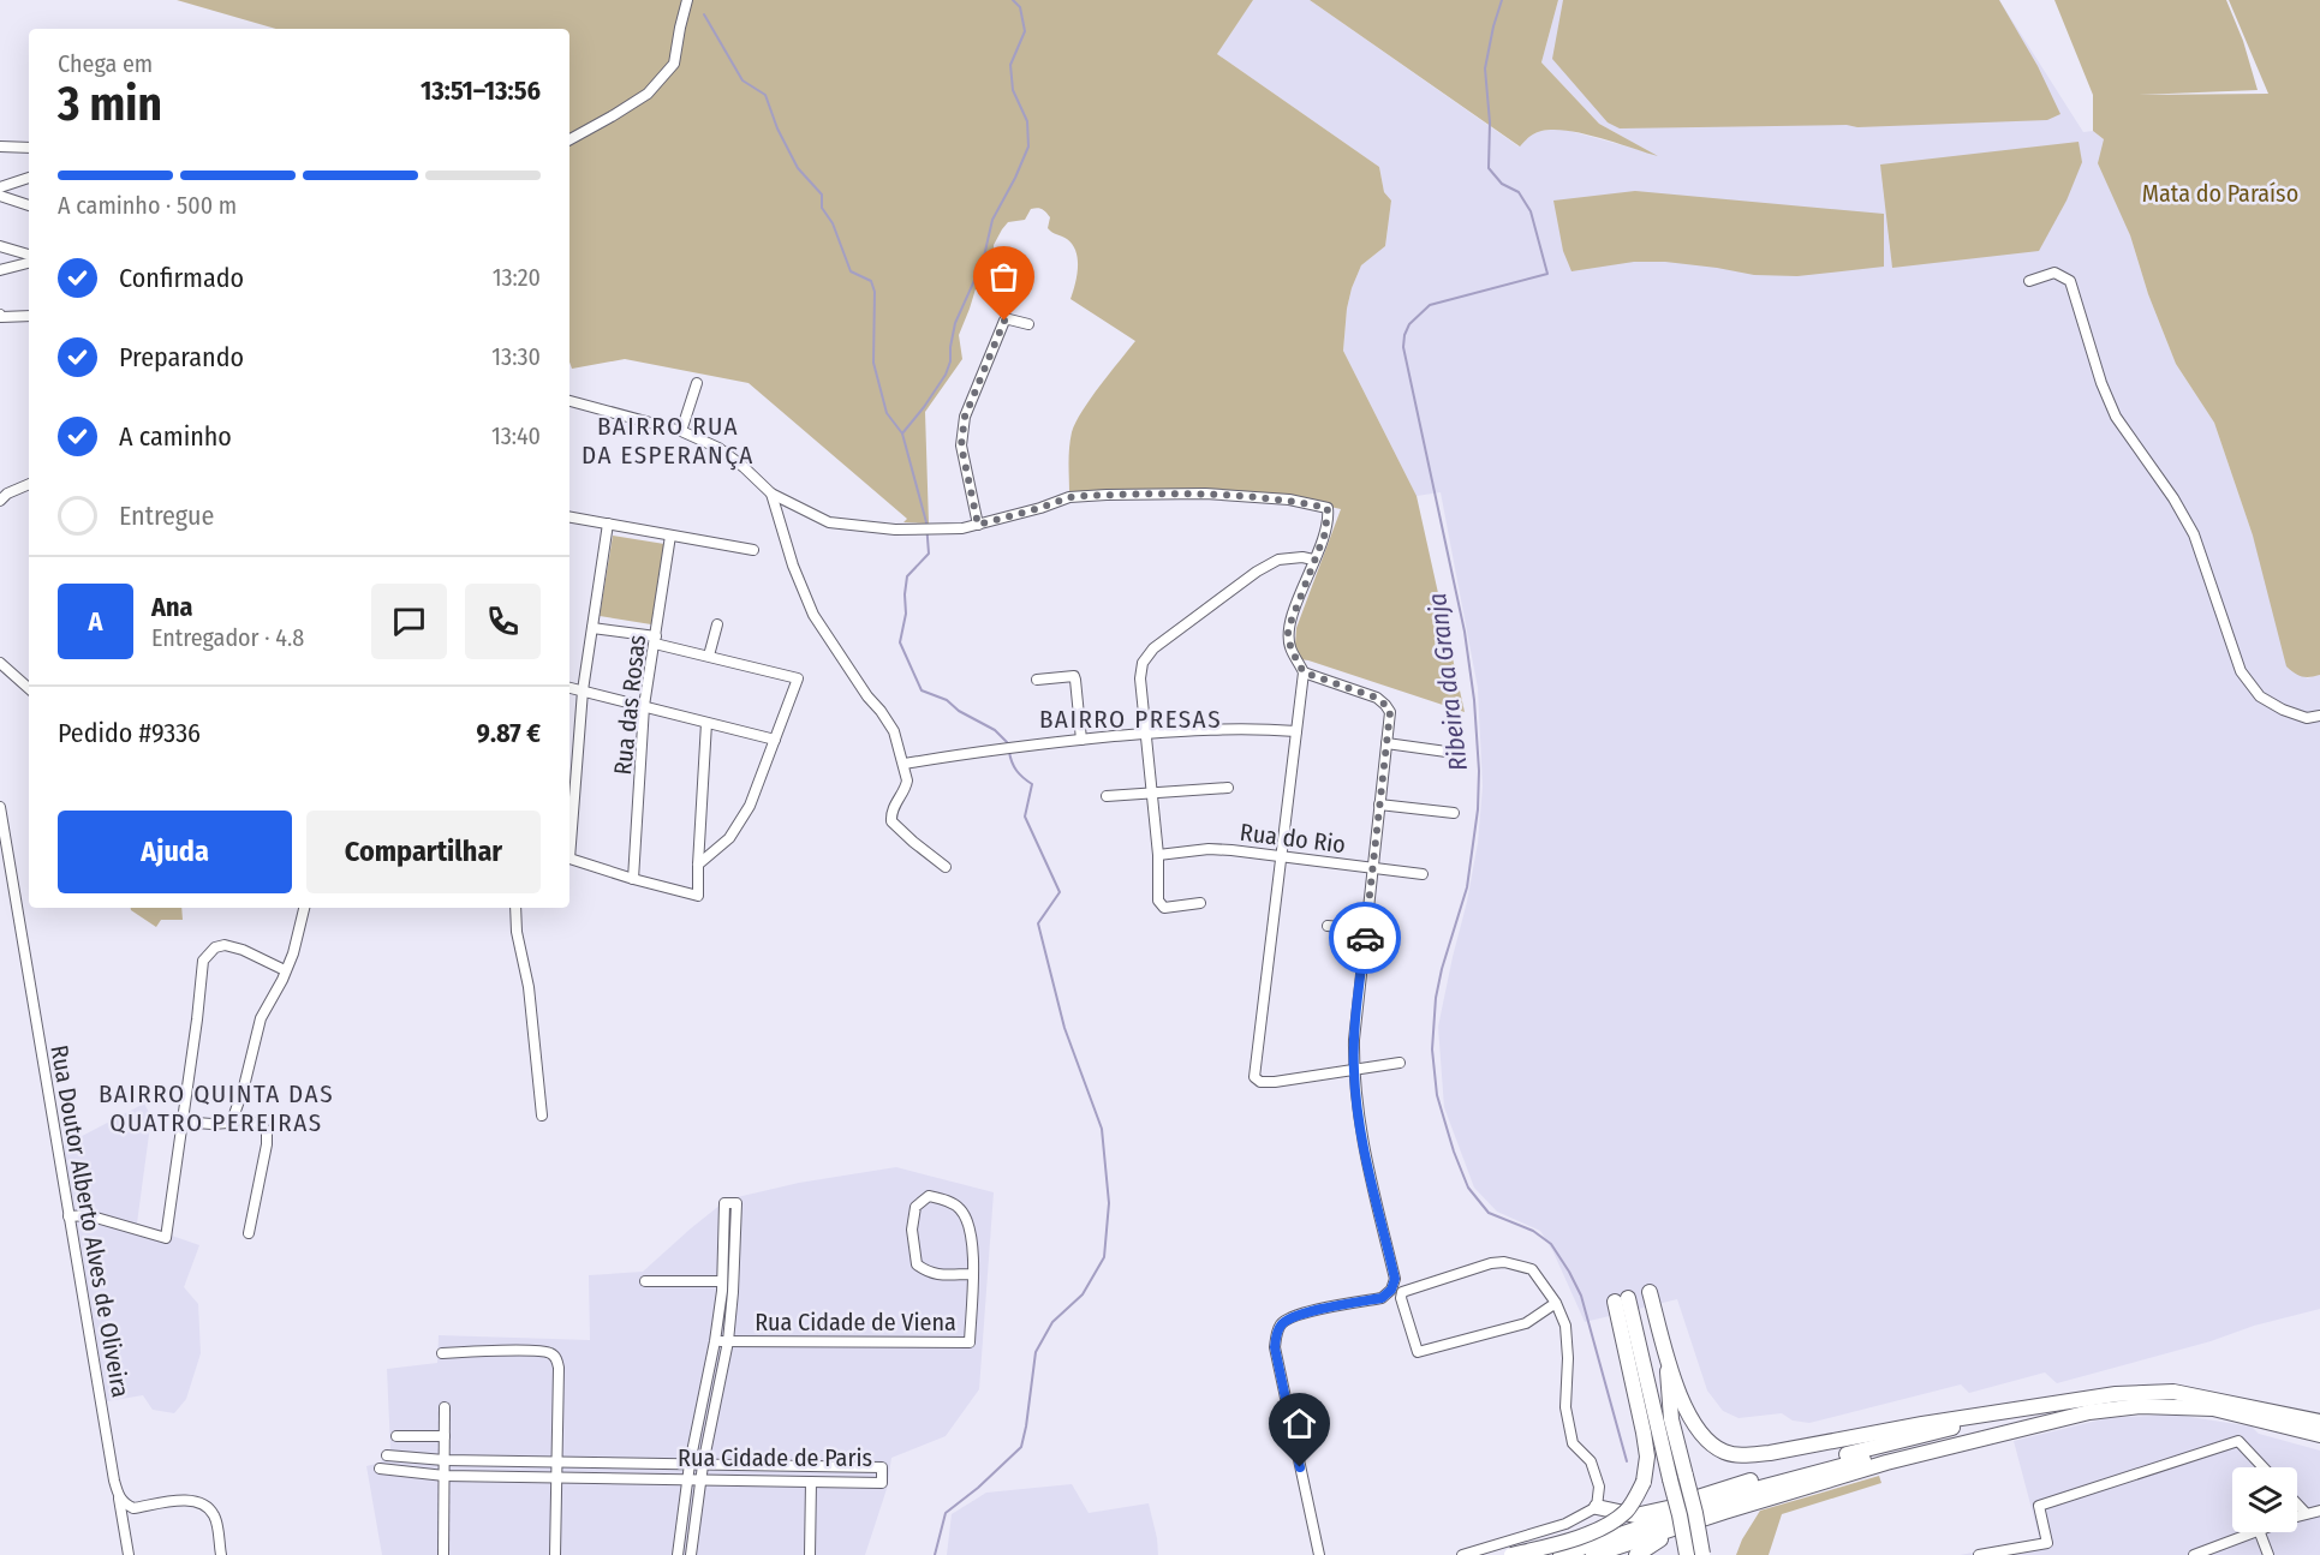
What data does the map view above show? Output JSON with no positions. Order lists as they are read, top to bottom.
{
  "streets": {
    "street": [
      "Rua das Rosas",
      "Rua do Rio",
      "Rua Doutor Alberto Alves de Oliveira",
      "Rua Cidade de Viena",
      "Rua Cidade de Paris"
    ]
  },
  "districts": ["BAIRRO RUA DA ESPERANÇA", "BAIRRO PRESAS", "BAIRRO QUINTA DAS QUATRO PEREIRAS"],
  "water": ["Ribeira da Granja"],
  "parks": ["Mata do Paraíso"],
  "page": {
    "heading": ["3 min", "Chega em", "13:51–13:56"],
    "panel": [
      "Ana",
      "Entregador · 4.8",
      "Pedido #9336",
      "9.87 €"
    ],
    "bar": "A caminho · 500 m",
    "list": [
      ["Confirmado", "13:20"],
      ["Preparando", "13:30"],
      ["A caminho", "13:40"],
      "Entregue"
    ],
    "round": "A",
    "buttons": ["Ajuda", "Compartilhar"]
  }
}
